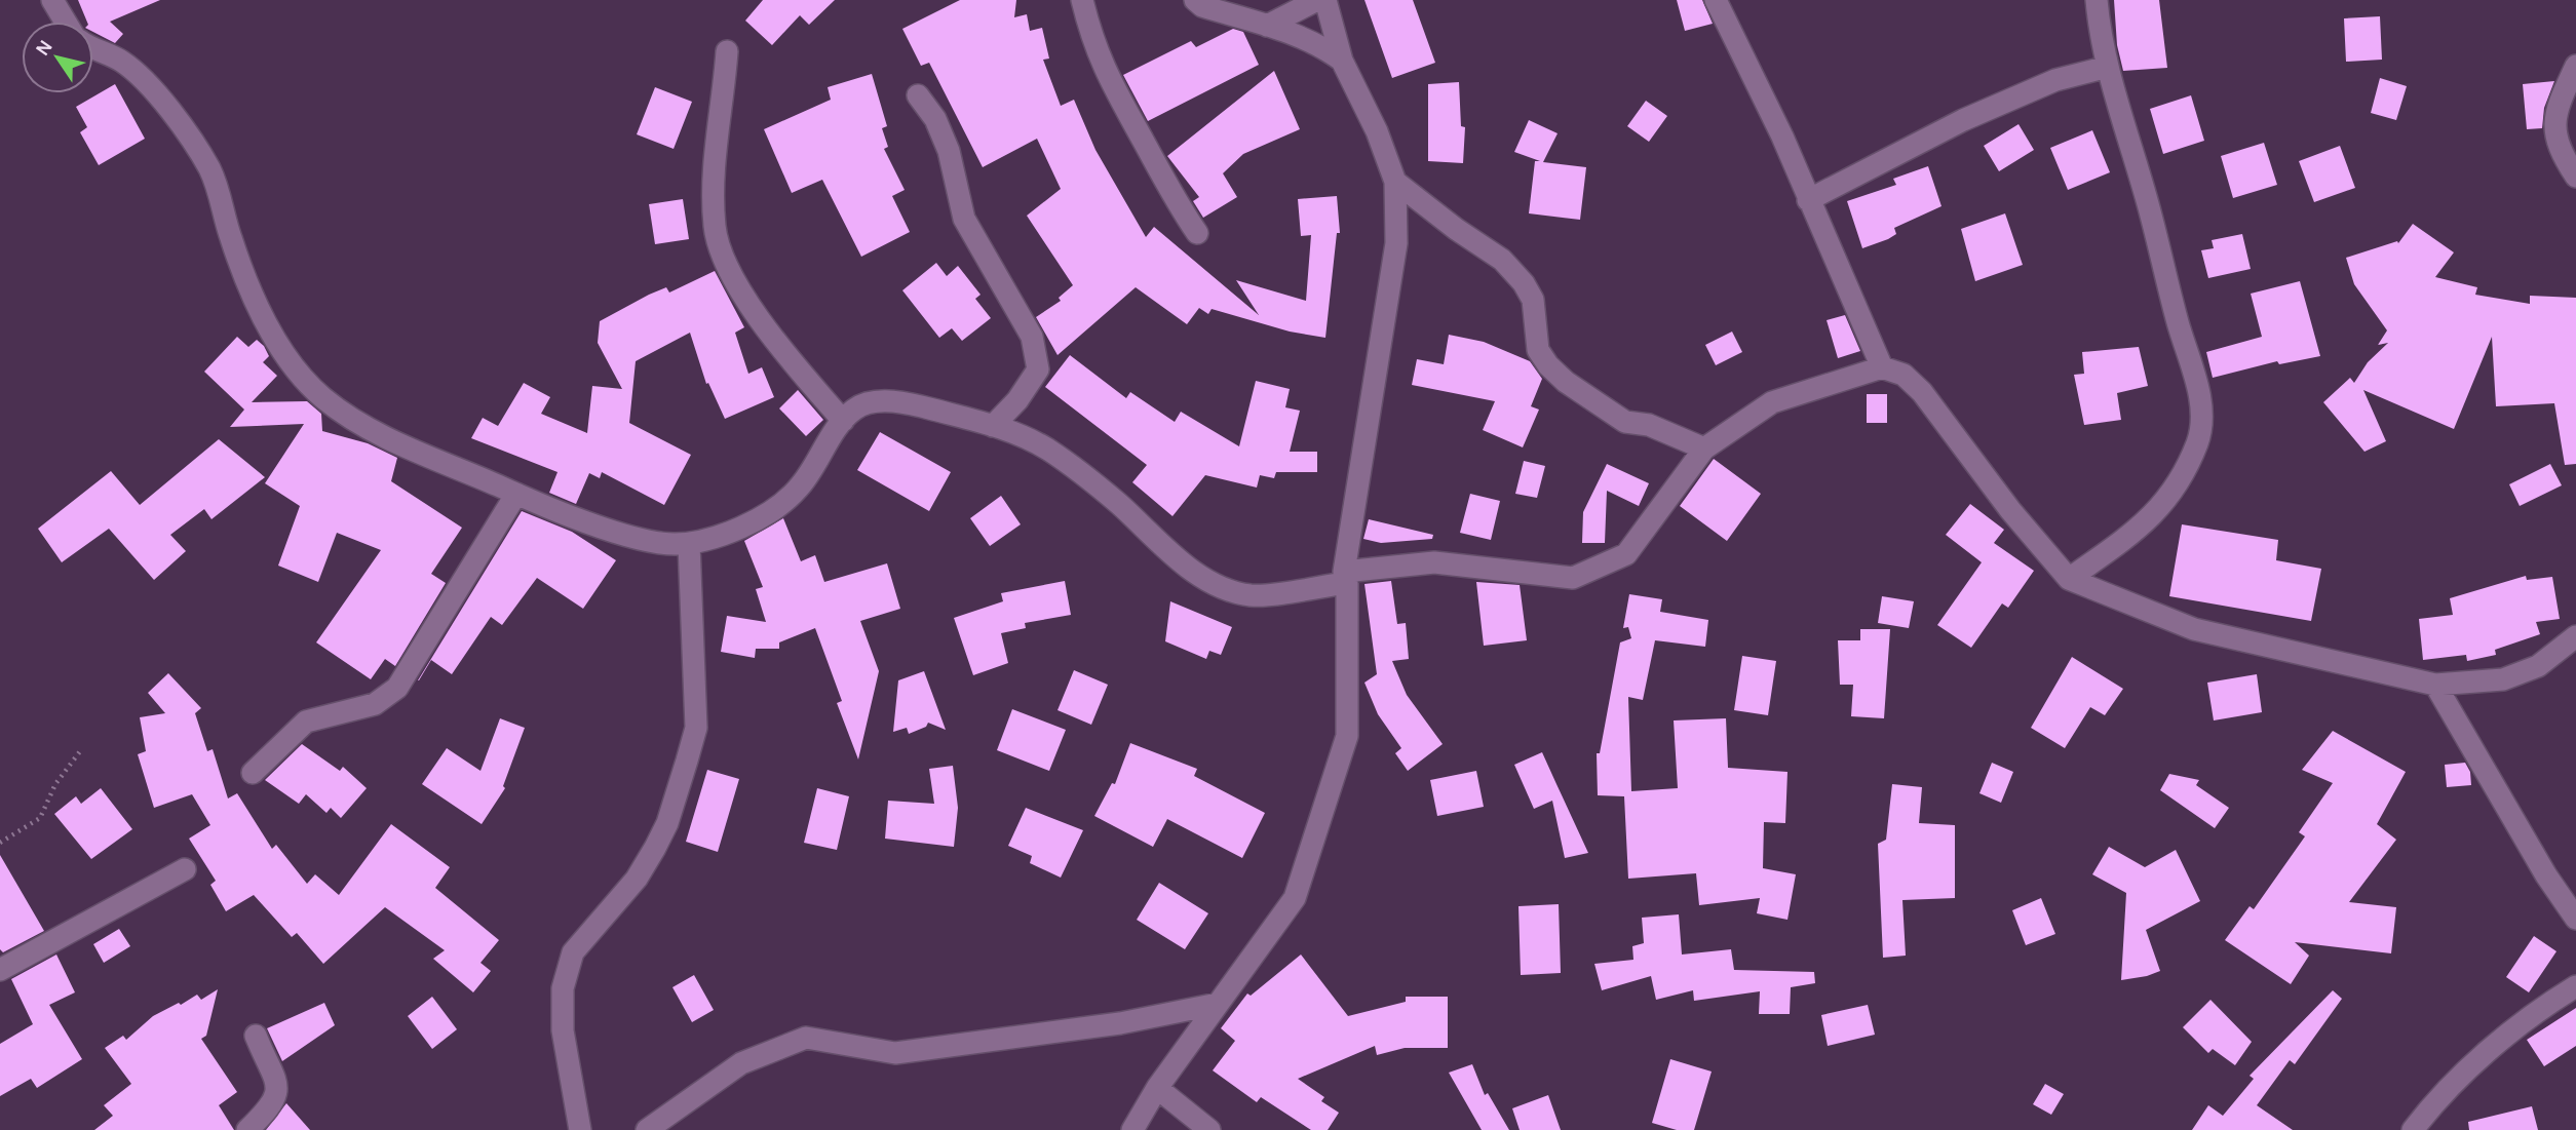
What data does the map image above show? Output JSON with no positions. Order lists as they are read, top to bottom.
{
  "north": "top left"
}
